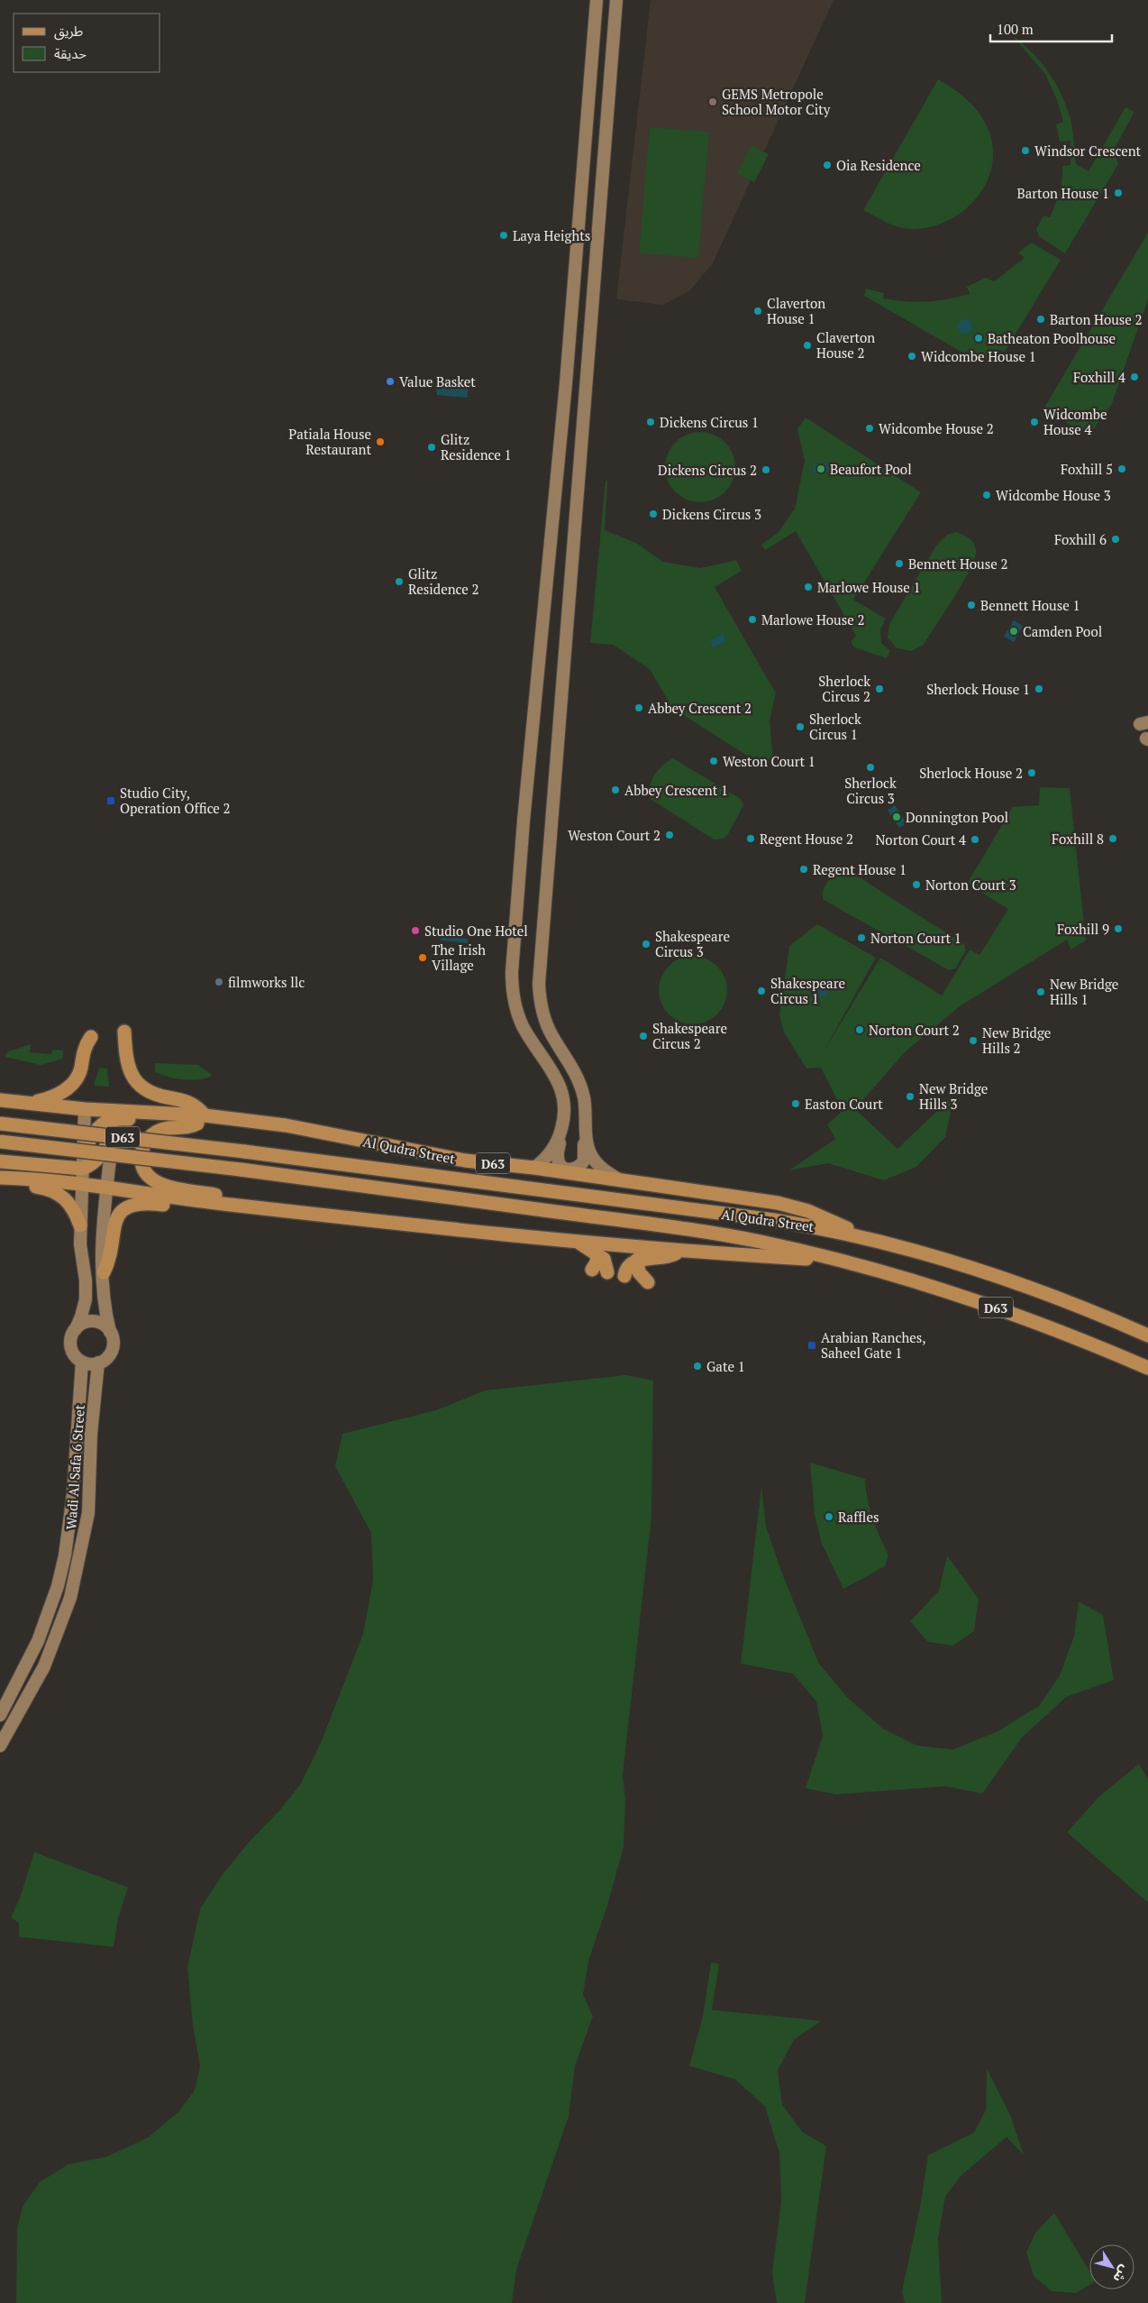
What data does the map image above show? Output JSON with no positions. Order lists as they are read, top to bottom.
{
  "streets": {
    "main road": ["D63", "Al Qudra Street", "Wadi Al Safa 6 Street"]
  },
  "places": {
    "other": [
      "GEMS Metropole School Motor City",
      "Windsor Crescent",
      "Oia Residence",
      "Barton House 1",
      "Laya Heights",
      "Claverton House 1",
      "Barton House 2",
      "Batheaton Poolhouse",
      "Claverton House 2",
      "Widcombe House 1",
      "Foxhill 4",
      "Value Basket",
      "Dickens Circus 1",
      "Widcombe House 4",
      "Widcombe House 2",
      "Patiala House Restaurant",
      "Glitz Residence 1",
      "Beaufort Pool",
      "Foxhill 5",
      "Dickens Circus 2",
      "Widcombe House 3",
      "Dickens Circus 3",
      "Foxhill 6",
      "Bennett House 2",
      "Glitz Residence 2",
      "Marlowe House 1",
      "Bennett House 1",
      "Marlowe House 2",
      "Camden Pool",
      "Sherlock Circus 2",
      "Sherlock House 1",
      "Abbey Crescent 2",
      "Sherlock Circus 1",
      "Weston Court 1",
      "Sherlock Circus 3",
      "Sherlock House 2",
      "Abbey Crescent 1",
      "Donnington Pool",
      "Weston Court 2",
      "Regent House 2",
      "Foxhill 8",
      "Norton Court 4",
      "Regent House 1",
      "Norton Court 3",
      "Foxhill 9",
      "Studio One Hotel",
      "Norton Court 1",
      "Shakespeare Circus 3",
      "The Irish Village",
      "filmworks llc",
      "Shakespeare Circus 1",
      "New Bridge Hills 1",
      "Norton Court 2",
      "Shakespeare Circus 2",
      "New Bridge Hills 2",
      "New Bridge Hills 3",
      "Easton Court",
      "Gate 1",
      "Raffles"
    ],
    "transit": ["Studio City, Operation Office 2", "Arabian Ranches, Saheel Gate 1"]
  },
  "legend": ["طريق", "حديقة"],
  "scale_bar": "100 m",
  "north": "bottom right"
}
